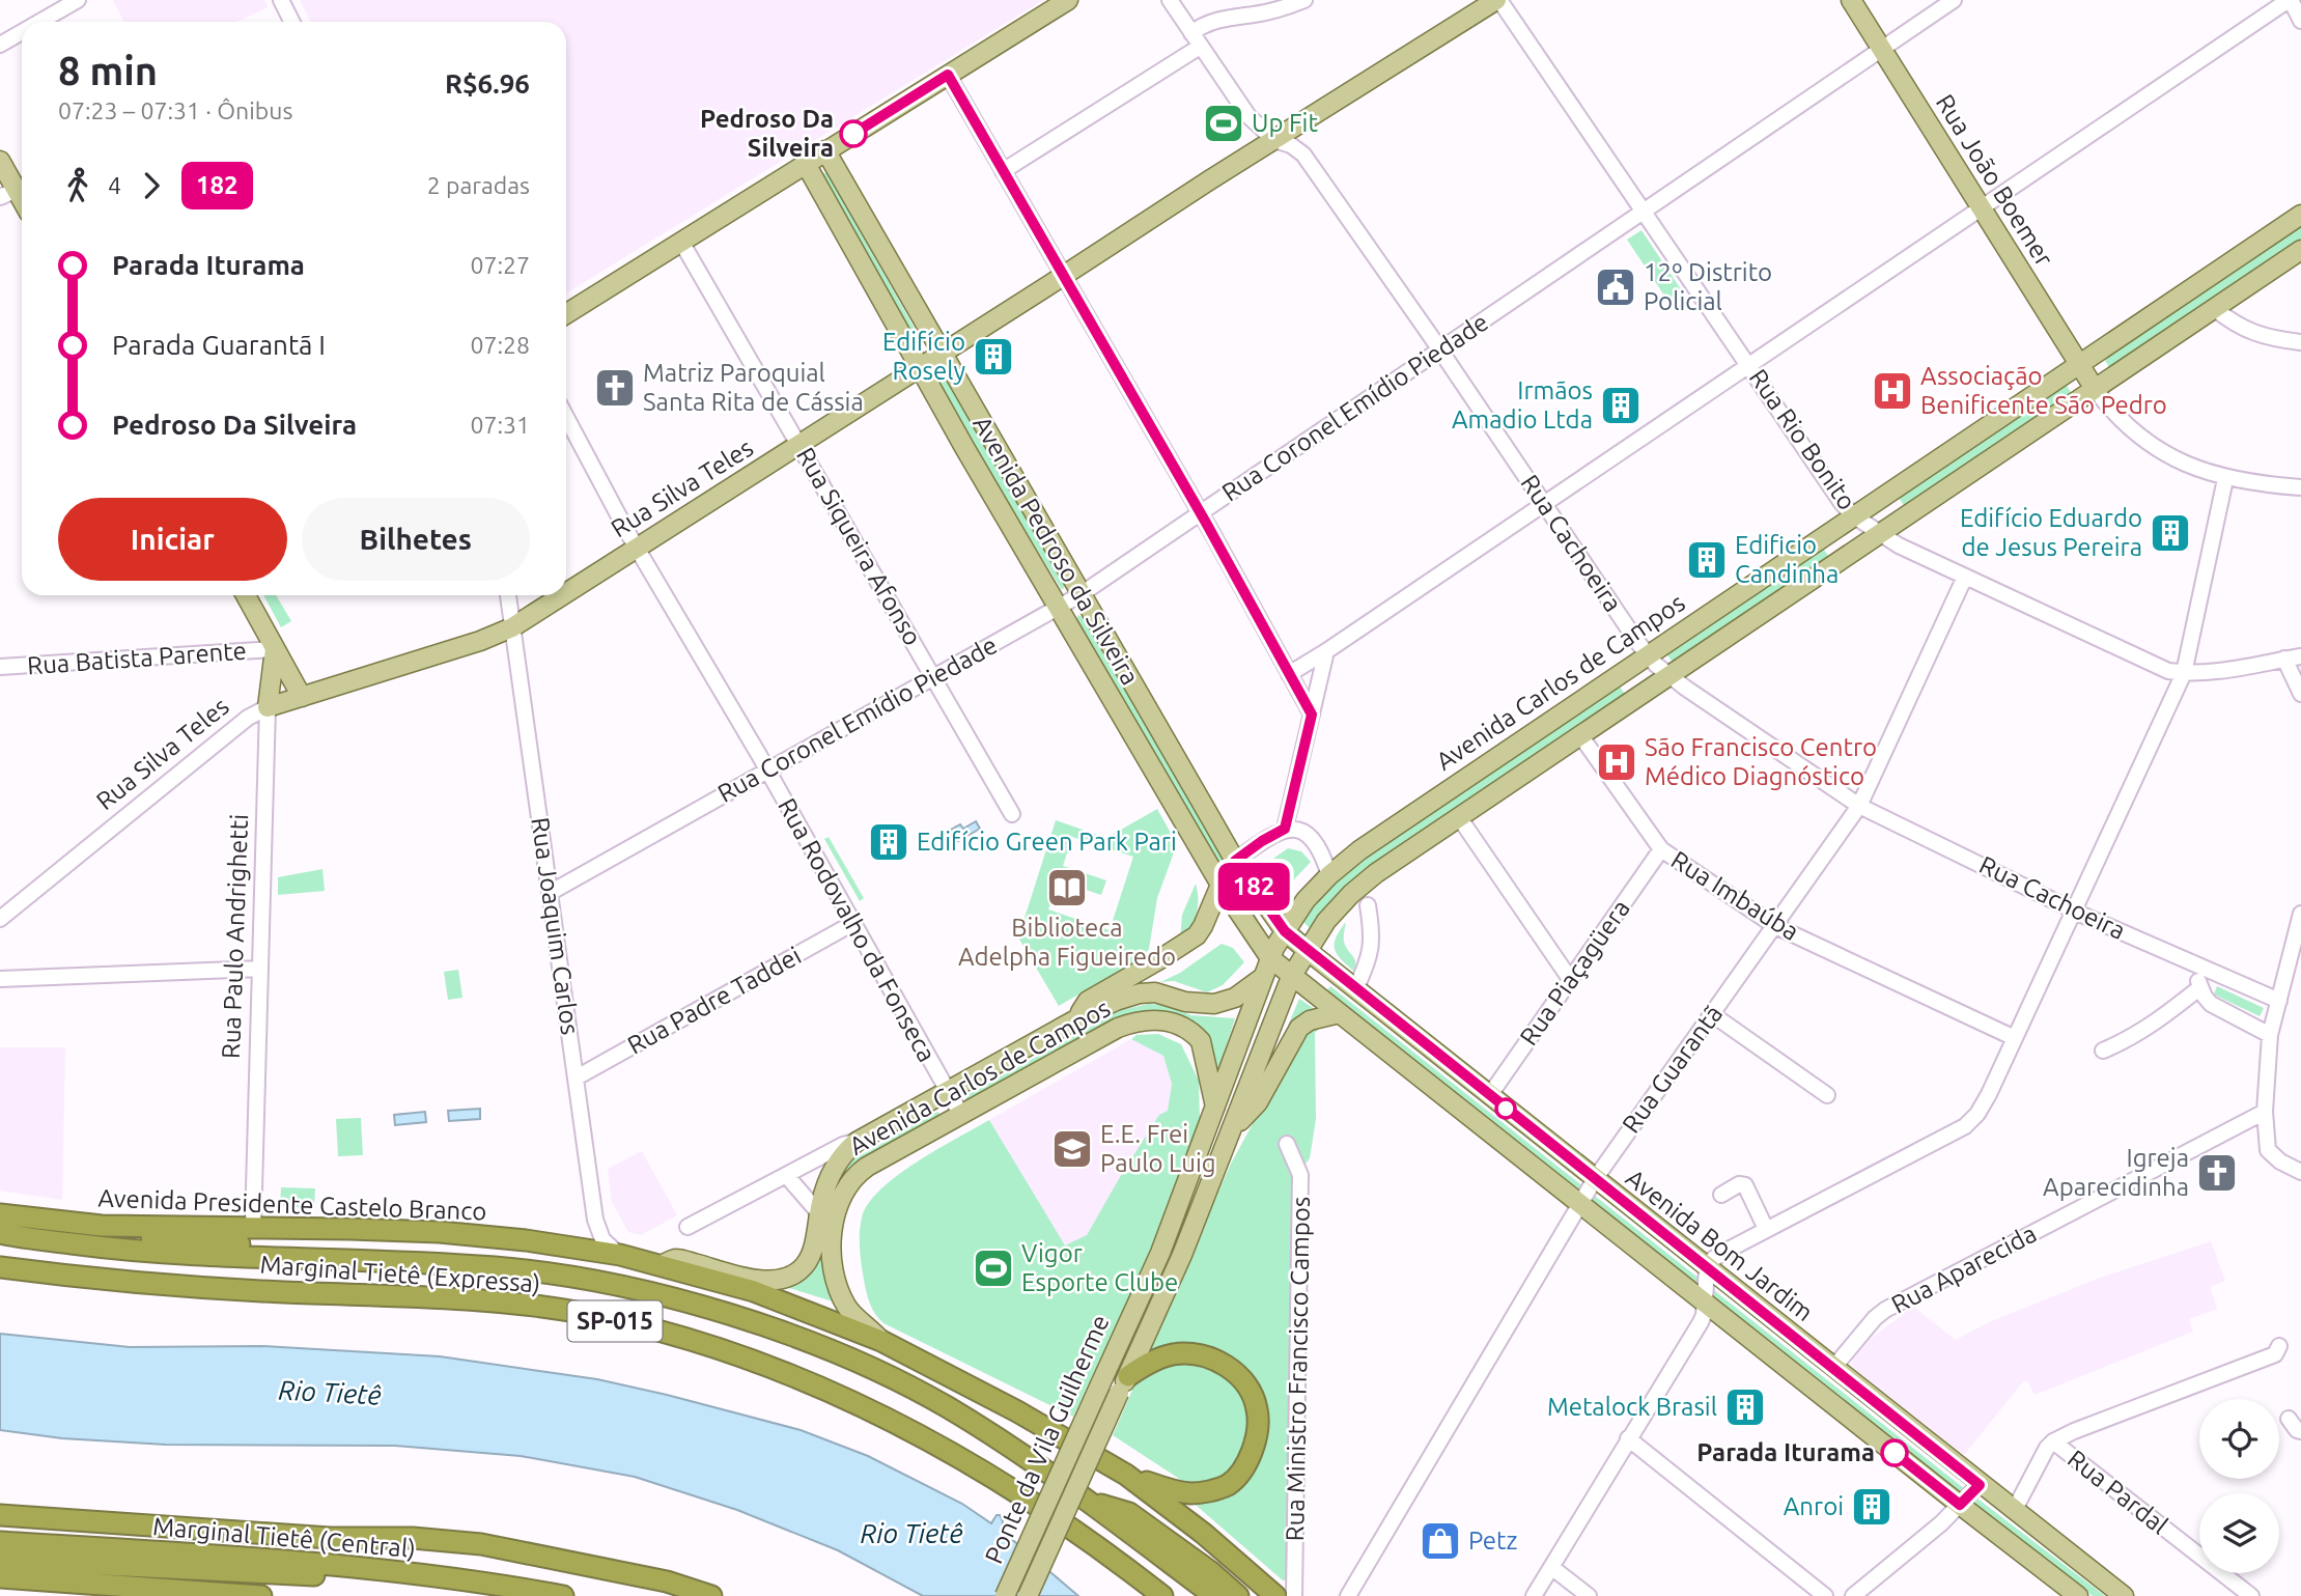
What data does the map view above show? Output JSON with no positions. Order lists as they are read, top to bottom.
{
  "streets": {
    "highway": [
      "Avenida Presidente Castelo Branco",
      "Marginal Tietê (Expressa)",
      "SP-015",
      "Marginal Tietê (Central)"
    ],
    "main road": [
      "Rua João Boemer",
      "Rua Silva Teles",
      "Avenida Pedroso da Silveira",
      "Avenida Carlos de Campos",
      "Rua Paulo Andrighetti",
      "Avenida Bom Jardim",
      "Ponte da Vila Guilherme"
    ],
    "street": [
      "Rua Coronel Emídio Piedade",
      "Rua Rio Bonito",
      "Rua Cachoeira",
      "Rua Siqueira Afonso",
      "Rua Batista Parente",
      "Rua Imbaúba",
      "Rua Joaquim Carlos",
      "Rua Rodovalho da Fonseca",
      "Rua Piaçagüera",
      "Rua Padre Taddei",
      "Rua Guarantã",
      "Rua Aparecida",
      "Rua Ministro Francisco Campos",
      "Rua Pardal"
    ]
  },
  "crossings": [
    ["Rua João Boemer", "Rua Coronel Emídio Piedade"],
    ["Rua João Boemer", "Avenida Carlos de Campos"],
    ["Rua Coronel Emídio Piedade", "Rua Rio Bonito"],
    ["Rua Coronel Emídio Piedade", "Rua Cachoeira"],
    ["Rua Coronel Emídio Piedade", "Rua Siqueira Afonso"],
    ["Rua Coronel Emídio Piedade", "Avenida Pedroso da Silveira"],
    ["Rua Coronel Emídio Piedade", "Rua Joaquim Carlos"],
    ["Rua Coronel Emídio Piedade", "Rua Rodovalho da Fonseca"],
    ["Rua Rio Bonito", "Rua Silva Teles"],
    ["Rua Rio Bonito", "Avenida Carlos de Campos"],
    ["Rua Rio Bonito", "Rua Guarantã"],
    ["Rua Silva Teles", "Rua Cachoeira"],
    ["Rua Silva Teles", "Rua Siqueira Afonso"],
    ["Rua Silva Teles", "Avenida Pedroso da Silveira"],
    ["Rua Silva Teles", "Rua Joaquim Carlos"],
    ["Rua Silva Teles", "Rua Rodovalho da Fonseca"],
    ["Rua Silva Teles", "Rua Paulo Andrighetti"],
    ["Rua Cachoeira", "Avenida Carlos de Campos"],
    ["Rua Cachoeira", "Rua Guarantã"],
    ["Avenida Pedroso da Silveira", "Avenida Carlos de Campos"],
    ["Avenida Pedroso da Silveira", "Avenida Bom Jardim"],
    ["Rua Batista Parente", "Rua Paulo Andrighetti"],
    ["Avenida Carlos de Campos", "Rua Rodovalho da Fonseca"],
    ["Avenida Carlos de Campos", "Avenida Presidente Castelo Branco"],
    ["Avenida Carlos de Campos", "Avenida Bom Jardim"],
    ["Avenida Carlos de Campos", "Ponte da Vila Guilherme"],
    ["Rua Imbaúba", "Rua Piaçagüera"],
    ["Rua Imbaúba", "Rua Guarantã"],
    ["Rua Joaquim Carlos", "Rua Padre Taddei"],
    ["Rua Joaquim Carlos", "Avenida Presidente Castelo Branco"],
    ["Rua Rodovalho da Fonseca", "Rua Padre Taddei"],
    ["Rua Paulo Andrighetti", "Avenida Presidente Castelo Branco"],
    ["Rua Piaçagüera", "Avenida Bom Jardim"],
    ["Rua Guarantã", "Avenida Bom Jardim"],
    ["Avenida Bom Jardim", "Rua Aparecida"],
    ["Avenida Bom Jardim", "Ponte da Vila Guilherme"]
  ],
  "water": ["Rio Tietê"],
  "places": {
    "sports": ["Up Fit", "Vigor Esporte Clube"],
    "other": ["Pedroso Da Silveira", "Parada Iturama"],
    "public building": ["12º Distrito Policial"],
    "building": [
      "Edifício Rosely",
      "Irmãos Amadio Ltda",
      "Edifício Eduardo de Jesus Pereira",
      "Edificio Candinha",
      "Edifício Green Park Pari",
      "Metalock Brasil",
      "Anroi"
    ],
    "church": ["Matriz Paroquial Santa Rita de Cássia", "Igreja Aparecidinha"],
    "hospital": ["Associação Benificente São Pedro", "São Francisco Centro Médico Diagnóstico"],
    "library": ["Biblioteca Adelpha Figueiredo"],
    "school or university": ["E.E. Frei Paulo Luig"],
    "shop": ["Petz"]
  },
  "lines": ["bus line 182"],
  "page": {
    "on_map": "182",
    "heading": ["8 min", "07:23 – 07:31 · Ônibus", "R$6.96"],
    "legs": ["4", "182", "2 paradas"],
    "list": [
      {
        "name": "Parada Iturama",
        "value": "07:27"
      },
      {
        "name": "Parada Guarantã I",
        "value": "07:28"
      },
      {
        "name": "Pedroso Da Silveira",
        "value": "07:31"
      }
    ],
    "buttons": ["Iniciar", "Bilhetes"]
  }
}
